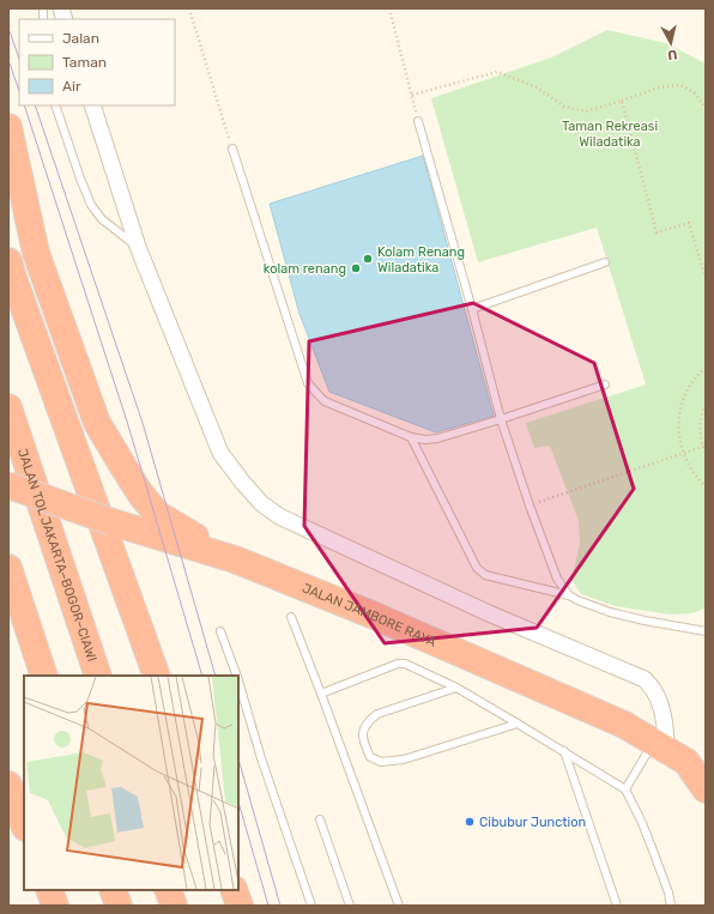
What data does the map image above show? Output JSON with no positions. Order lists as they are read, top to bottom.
{
  "streets": {
    "highway": ["JALAN TOL JAKARTA–BOGOR–CIAWI", "JALAN JAMBORE RAYA"]
  },
  "parks": ["Taman Rekreasi Wiladatika"],
  "places": ["Kolam Renang Wiladatika", "kolam renang", "Cibubur Junction"],
  "legend": ["Jalan", "Taman", "Air"],
  "north": "bottom"
}
